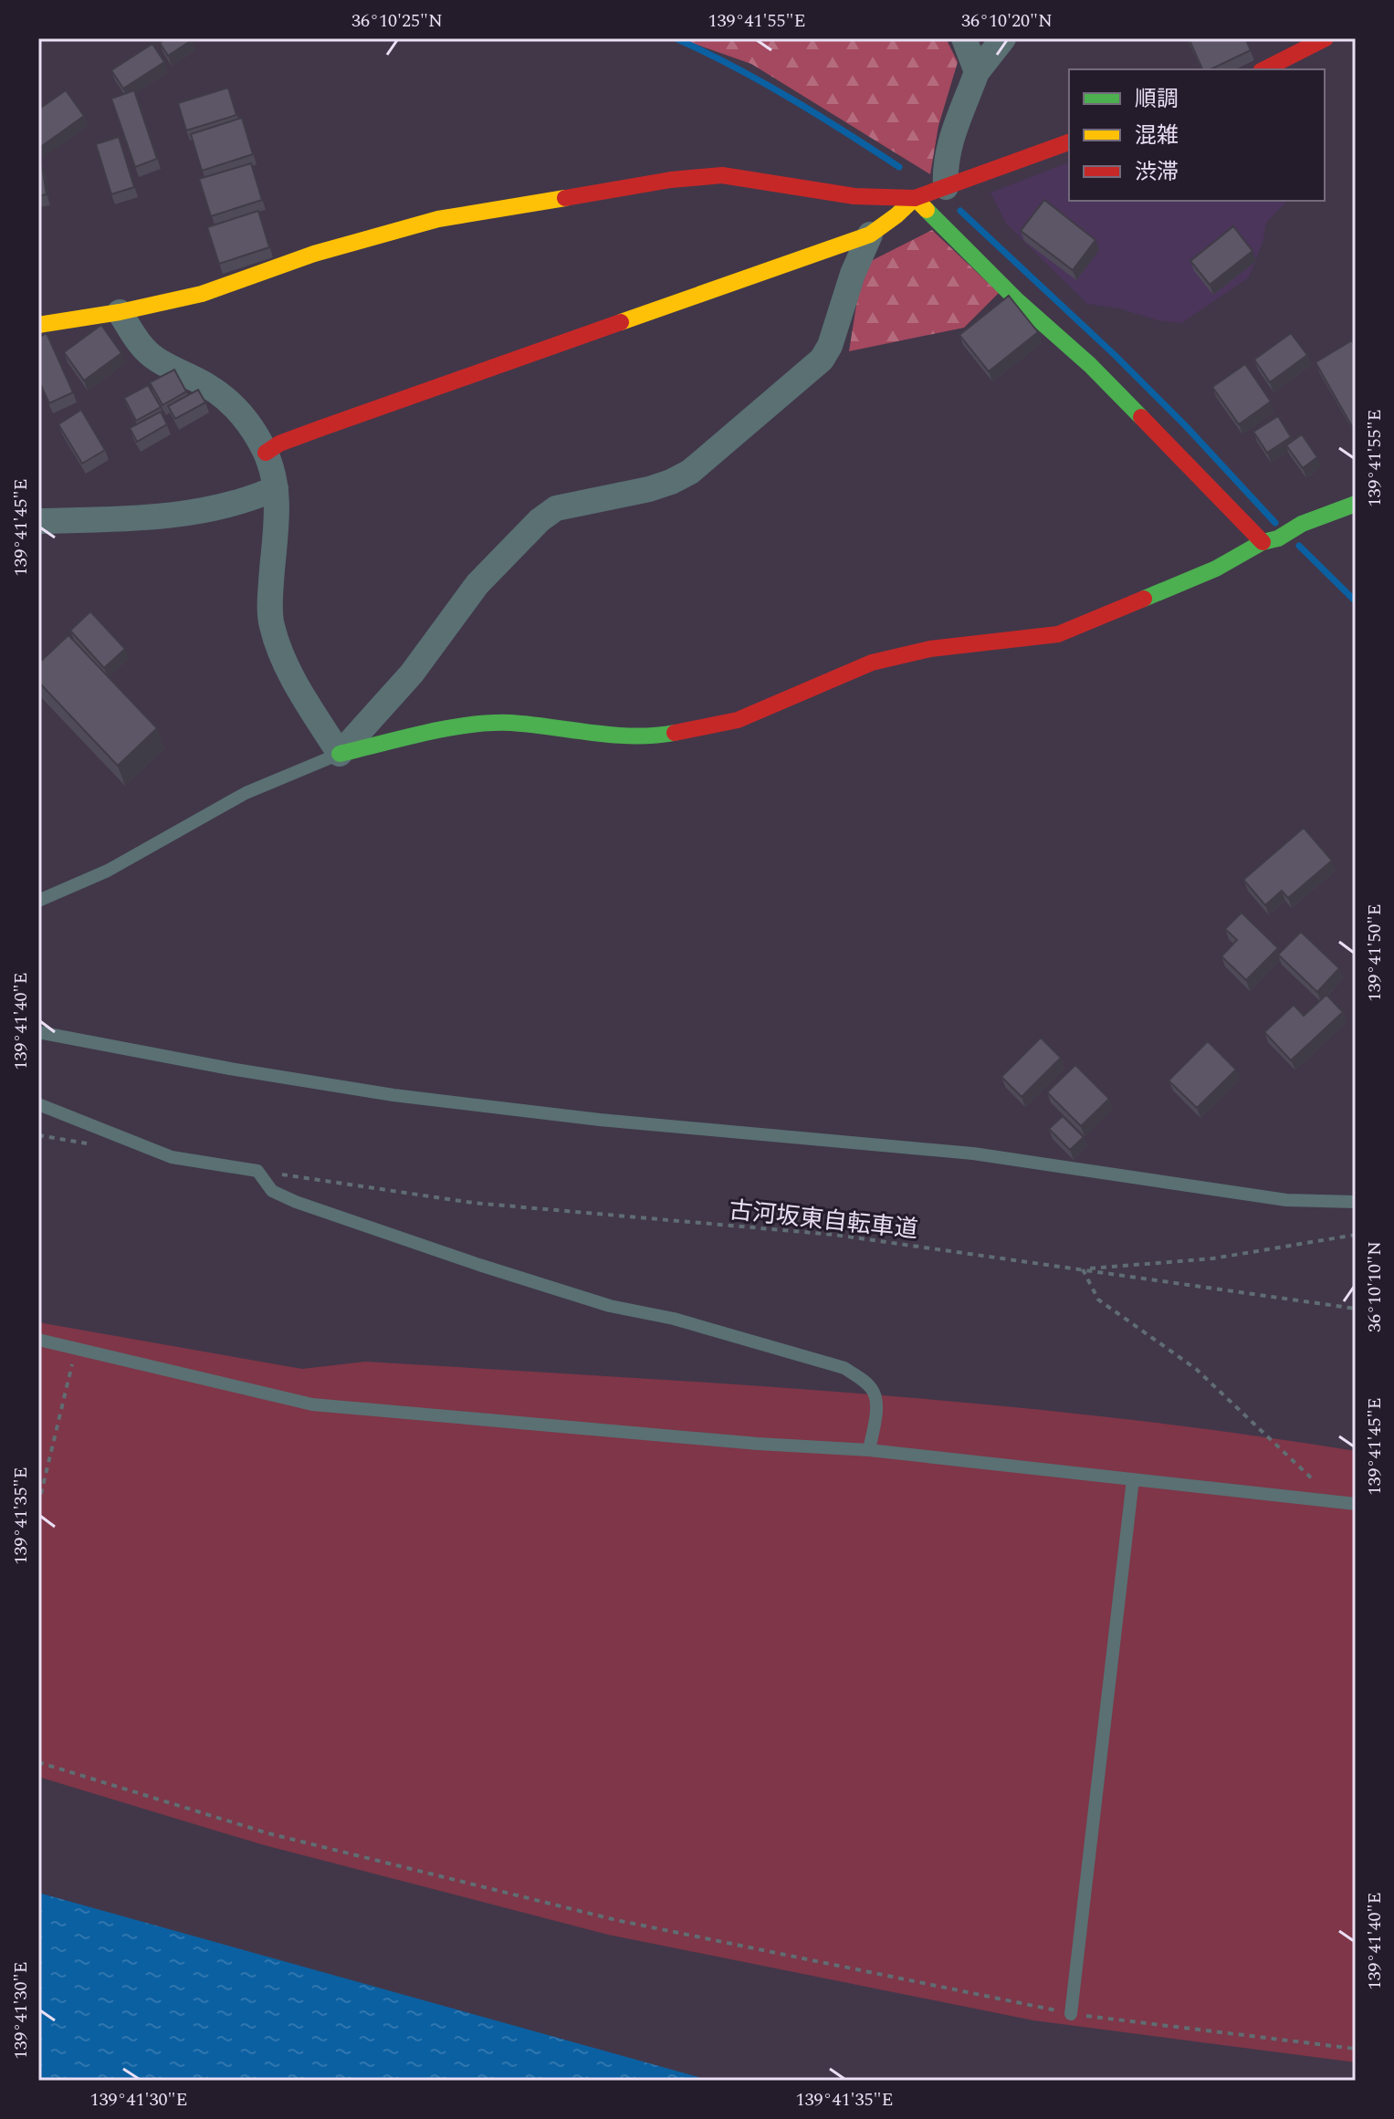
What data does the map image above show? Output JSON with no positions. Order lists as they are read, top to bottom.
{
  "streets": {
    "path": ["古河坂東自転車道"]
  },
  "legend": ["順調", "混雑", "渋滞"],
  "coordinates": [
    "36°10'25\"N",
    "139°41'55\"E",
    "36°10'20\"N",
    "139°41'45\"E",
    "139°41'50\"E",
    "139°41'40\"E",
    "36°10'10\"N",
    "139°41'35\"E",
    "139°41'30\"E"
  ]
}
